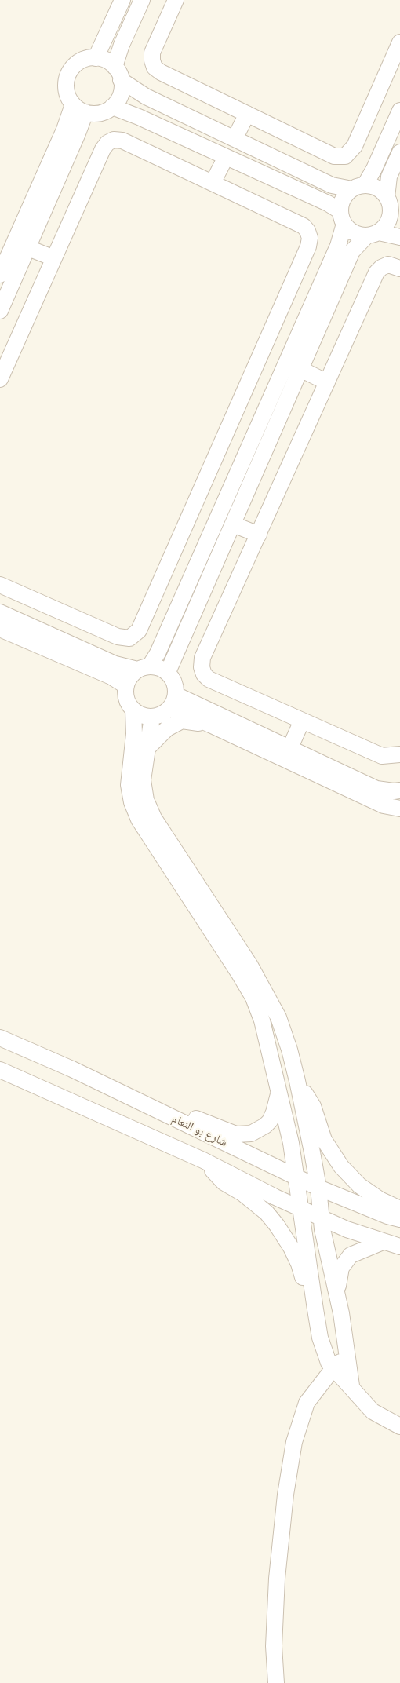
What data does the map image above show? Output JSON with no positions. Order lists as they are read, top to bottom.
{
  "streets": {
    "street": ["شارع بو النعام"]
  }
}
